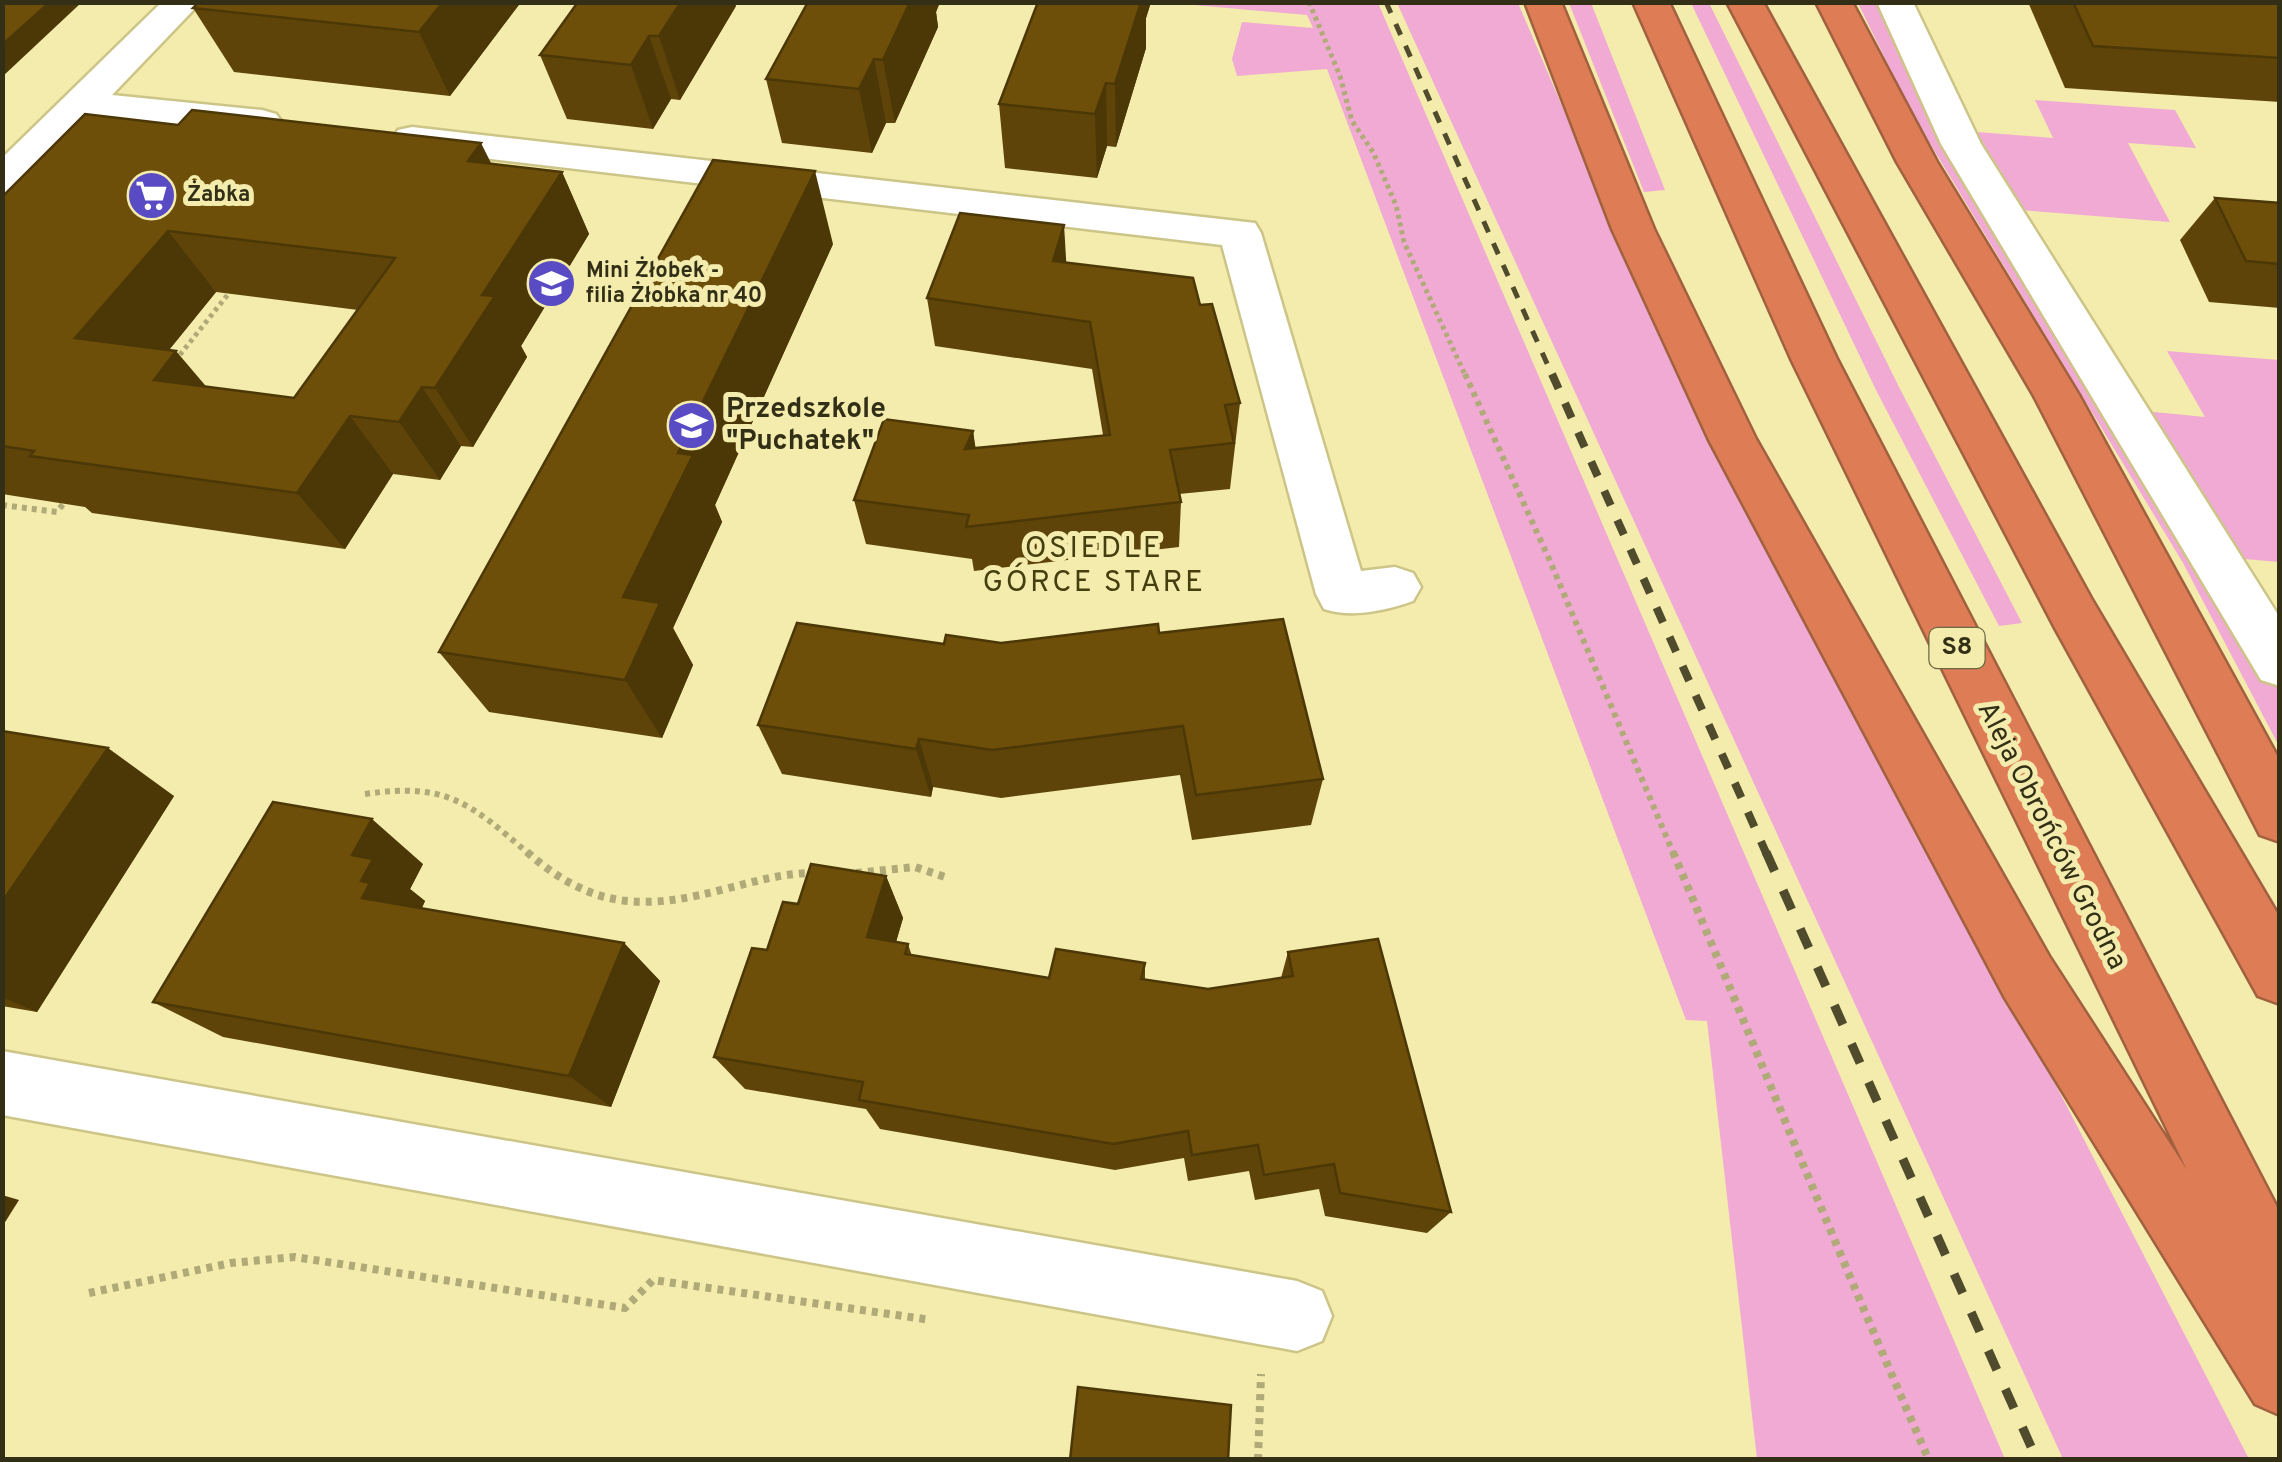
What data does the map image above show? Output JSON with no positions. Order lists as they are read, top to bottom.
{
  "streets": {
    "highway": ["S8", "Aleja Obrońców Grodna"]
  },
  "districts": ["OSIEDLE GÓRCE STARE"],
  "places": {
    "supermarket": ["Żabka"],
    "school or university": ["Mini Żłobek - filia Żłobka nr 40", "Przedszkole \"Puchatek\""]
  }
}
